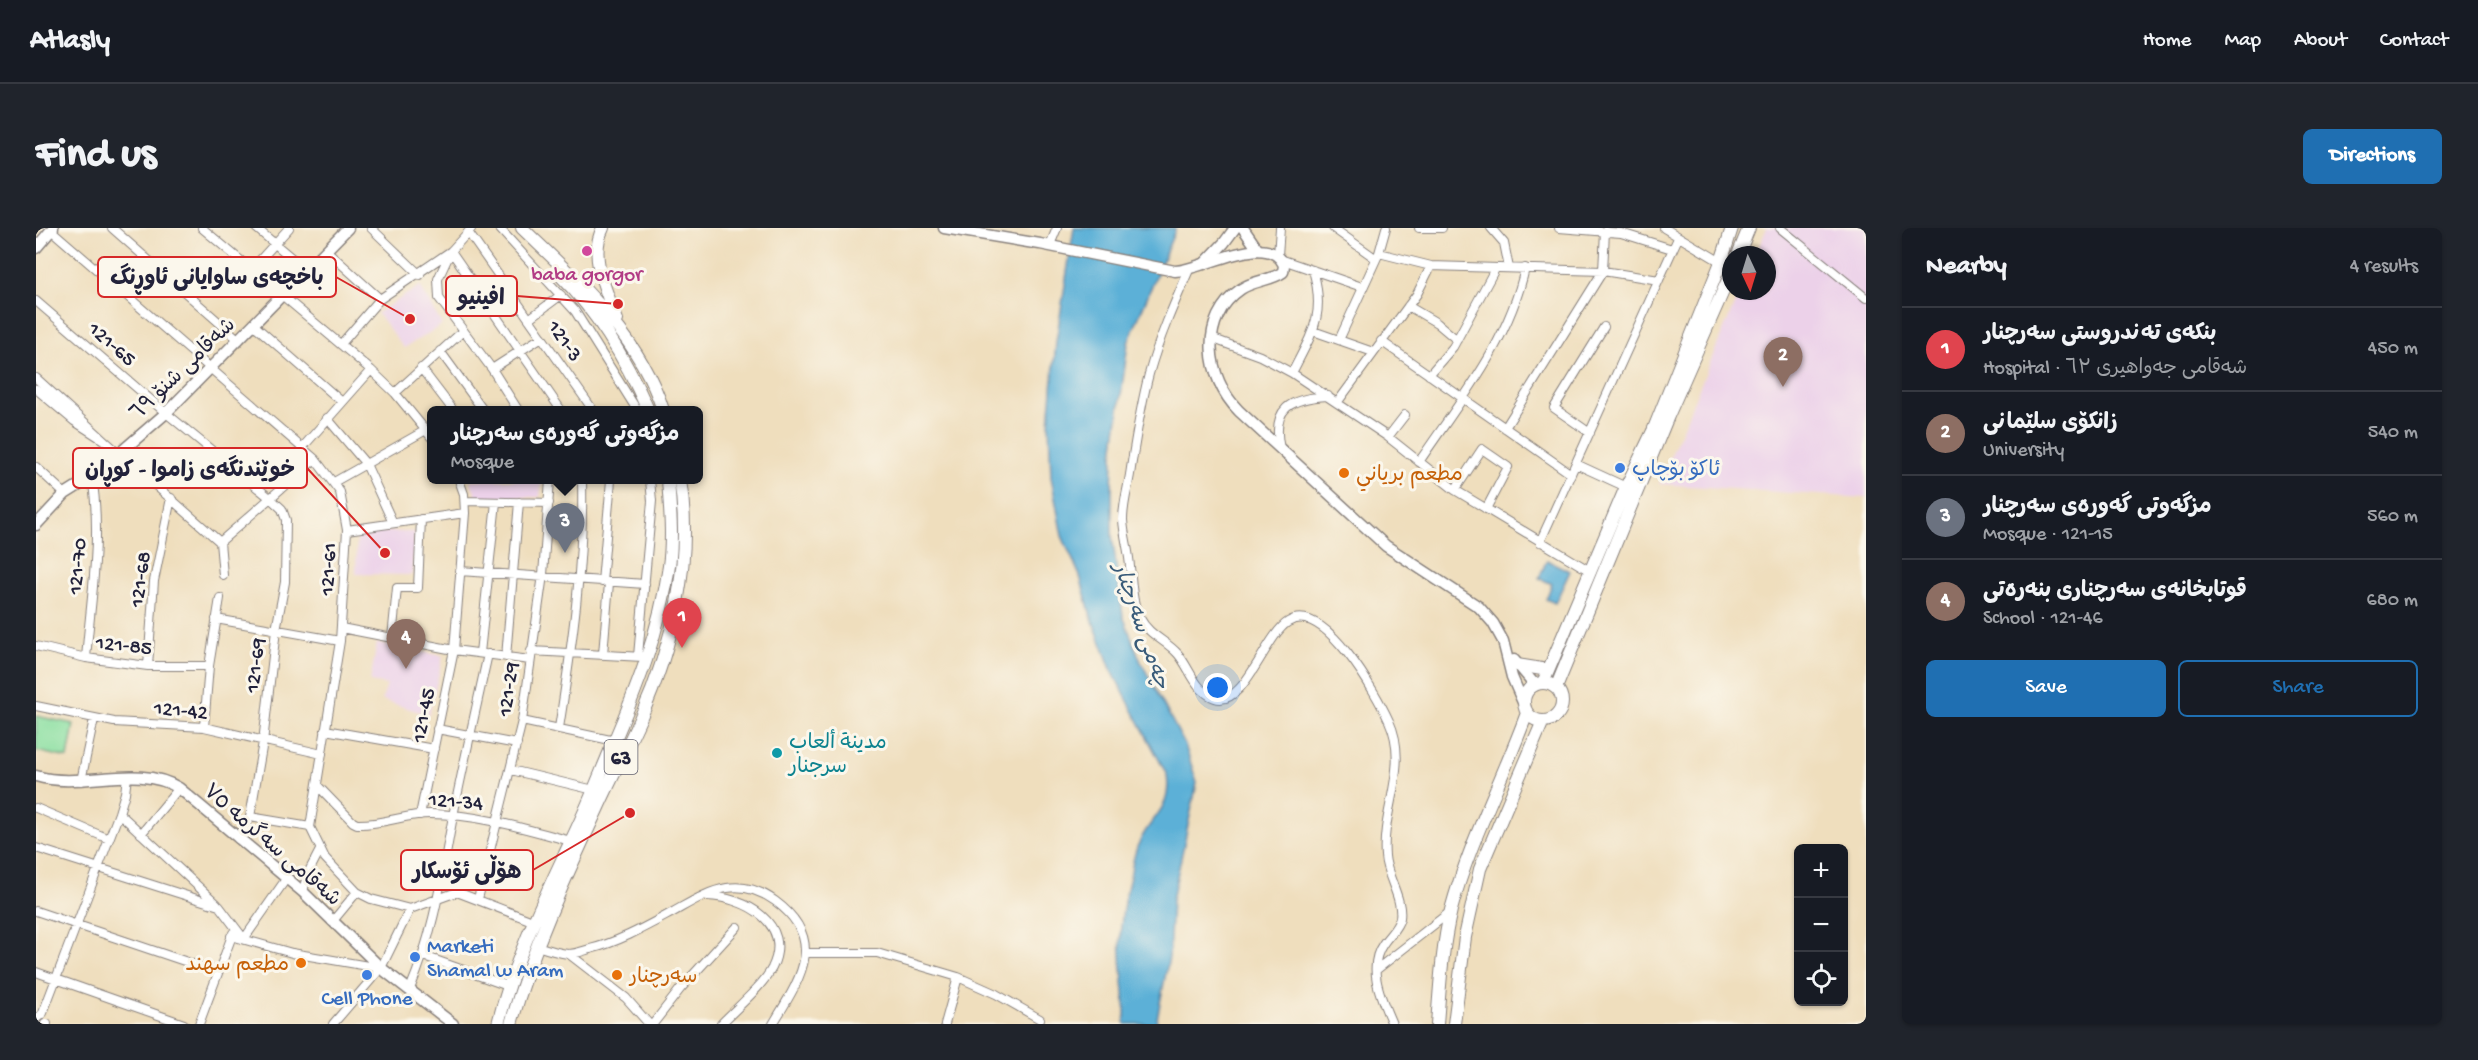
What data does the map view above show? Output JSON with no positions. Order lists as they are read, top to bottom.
{
  "streets": {
    "main road": ["63"],
    "street": [
      "121-3",
      "121-65",
      "شەقامی شنۆ ٦٩",
      "121-70",
      "121-61",
      "121-68",
      "121-85",
      "121-69",
      "121-29",
      "121-42",
      "121-45",
      "121-34",
      "شەقامی سەگرمە ٧٥"
    ]
  },
  "crossings": [
    ["121-65", "شەقامی شنۆ ٦٩"],
    ["121-65", "121-69"],
    ["شەقامی شنۆ ٦٩", "121-70"],
    ["شەقامی شنۆ ٦٩", "121-61"],
    ["121-70", "121-85"],
    ["121-61", "121-42"],
    ["121-61", "121-34"],
    ["121-68", "121-85"],
    ["121-69", "121-42"],
    ["121-69", "شەقامی سەگرمە ٧٥"],
    ["121-29", "121-34"],
    ["121-45", "121-34"],
    ["63", "121-34"]
  ],
  "water": ["چەمی سەرچنار"],
  "places": [
    "baba gorgor",
    "افينيو",
    "باخچەی ساوایانی ئاوڕنگ",
    "ئاکۆ بۆچاپ",
    "مطعم برياني",
    "خوێندنگەی زاموا - کوڕان",
    "مدينة ألعاب سرجنار",
    "هۆڵی ئۆسکار",
    "Marketi Shamal w Aram",
    "مطعم سهند",
    "Cell Phone",
    "سەرچنار"
  ],
  "north": "bottom",
  "page": {
    "header": "Atlasly",
    "nav": [
      "Home",
      "Map",
      "About",
      "Contact"
    ],
    "buttons": [
      "Directions",
      ["Save", "Share"]
    ],
    "title": "Find us",
    "heading": ["Nearby", "4 results"],
    "list": [
      {
        "mark": "1",
        "name": "بنکەی تەندروستی سەرچنار",
        "note": "Hospital · شەقامی جەواهیری ٦٣",
        "value": "450 m"
      },
      {
        "mark": "2",
        "name": "زانکۆی سلێمانی",
        "note": "University",
        "value": "540 m"
      },
      {
        "mark": "3",
        "name": "مزگەوتی گەورەی سەرچنار",
        "note": "Mosque · 121-15",
        "value": "560 m"
      },
      {
        "mark": "4",
        "name": "قوتابخانەی سەرچناری بنەرەتی",
        "note": "School · 121-46",
        "value": "680 m"
      }
    ],
    "pins": [
      "2",
      "3",
      "1",
      "4"
    ],
    "popup": ["مزگەوتی گەورەی سەرچنار", "Mosque"],
    "map_buttons": ["+", "−"]
  }
}
